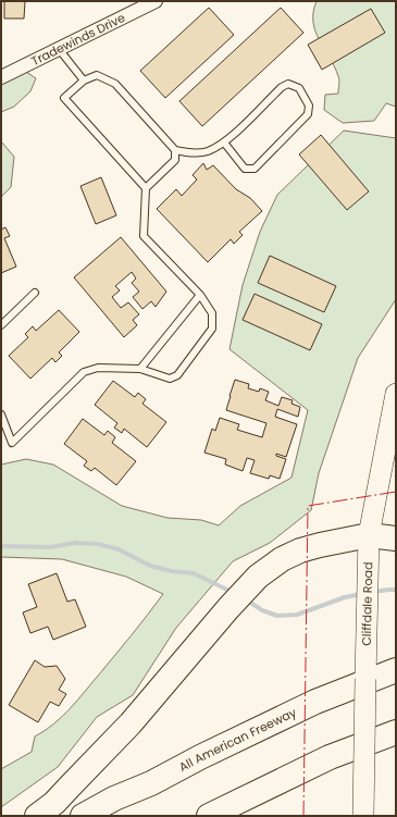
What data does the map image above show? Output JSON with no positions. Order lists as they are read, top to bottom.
{
  "streets": {
    "highway": ["All American Freeway"],
    "main road": ["Cliffdale Road"],
    "street": ["Tradewinds Drive"]
  }
}
